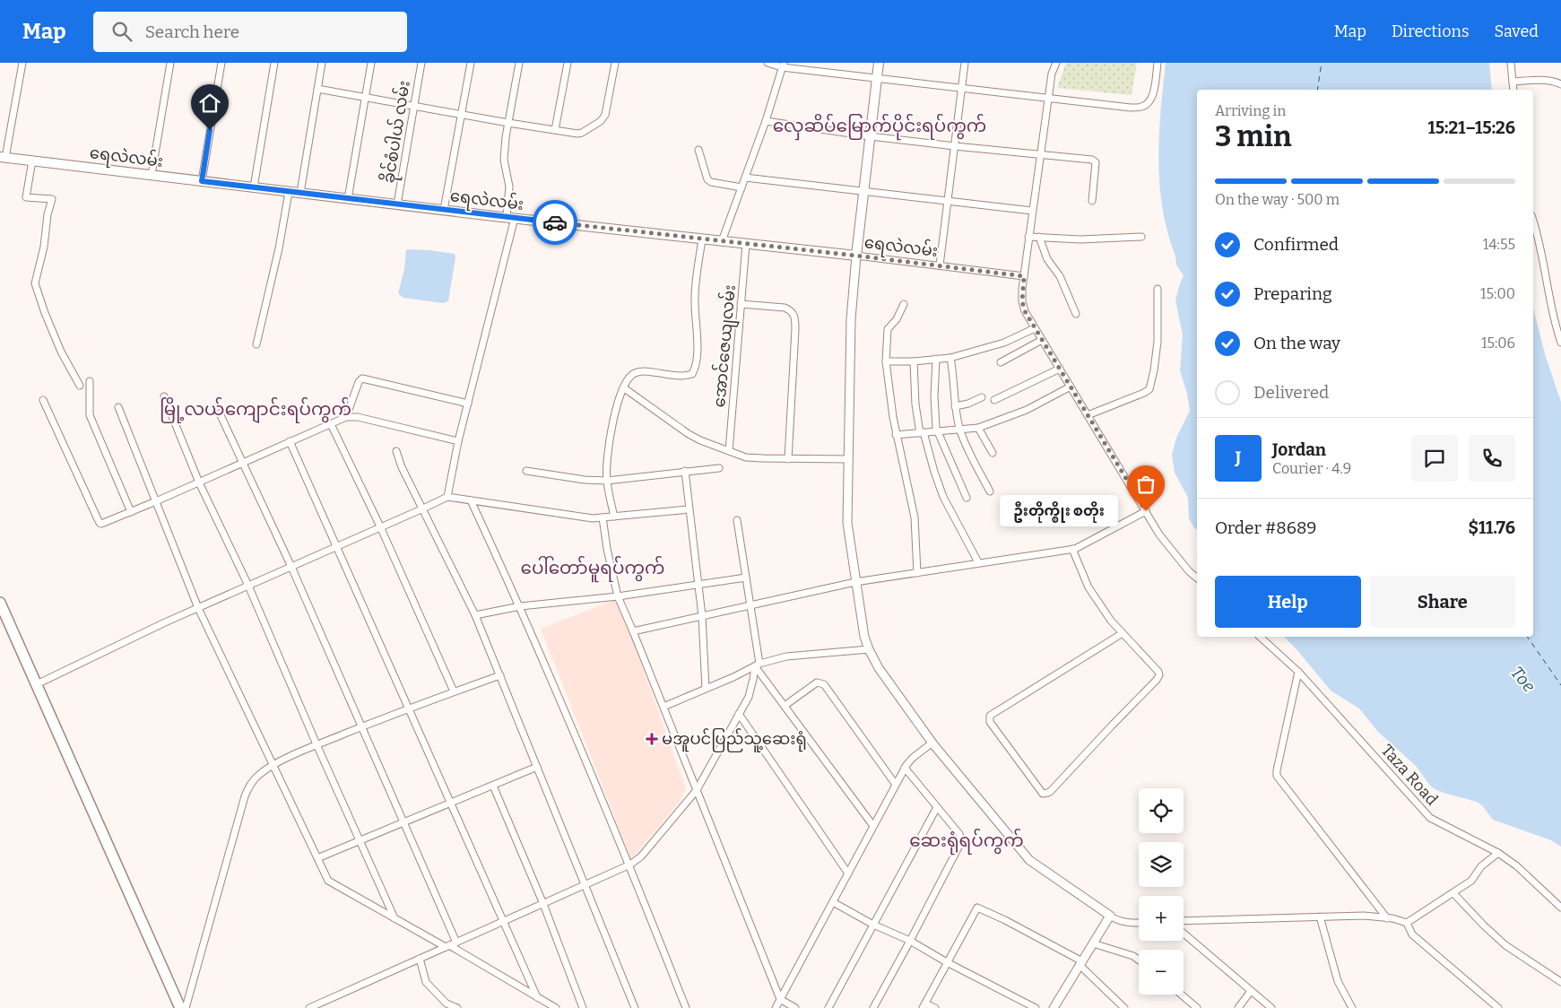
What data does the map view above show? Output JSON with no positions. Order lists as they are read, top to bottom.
{
  "streets": {
    "main road": ["ရေလဲလမ်း"],
    "street": ["ခိုင်စံပါယ် လမ်း", "အောင်ဇေယျလမ်း", "Taza Road"]
  },
  "crossings": [
    ["ခိုင်စံပါယ် လမ်း", "ရေလဲလမ်း"],
    ["ရေလဲလမ်း", "အောင်ဇေယျလမ်း"]
  ],
  "districts": [
    "လှေဆိပ်မြောက်ပိုင်းရပ်ကွက်",
    "မြို့လယ်ကျောင်းရပ်ကွက်",
    "ပေါ်တော်မူရပ်ကွက်",
    "ဆေးရုံရပ်ကွက်"
  ],
  "water": ["Toe"],
  "places": {
    "other": ["ဦးတိုက္စိုး စတိုး"],
    "health": ["မအူပင်ပြည်သူ့ဆေးရုံ"]
  },
  "page": {
    "header": "Map",
    "search": "Search here",
    "nav": ["Map", "Directions", "Saved"],
    "heading": ["3 min", "Arriving in", "15:21–15:26"],
    "panel": [
      "Jordan",
      "Courier · 4.9",
      "Order #8689",
      "$11.76"
    ],
    "bar": "On the way · 500 m",
    "list": [
      ["Confirmed", "14:55"],
      ["Preparing", "15:00"],
      ["On the way", "15:06"],
      "Delivered"
    ],
    "round": "J",
    "bubble": "ဦးတိုက္စိုး စတိုး",
    "buttons": ["Help", "Share"],
    "map_buttons": ["+", "−"]
  }
}
